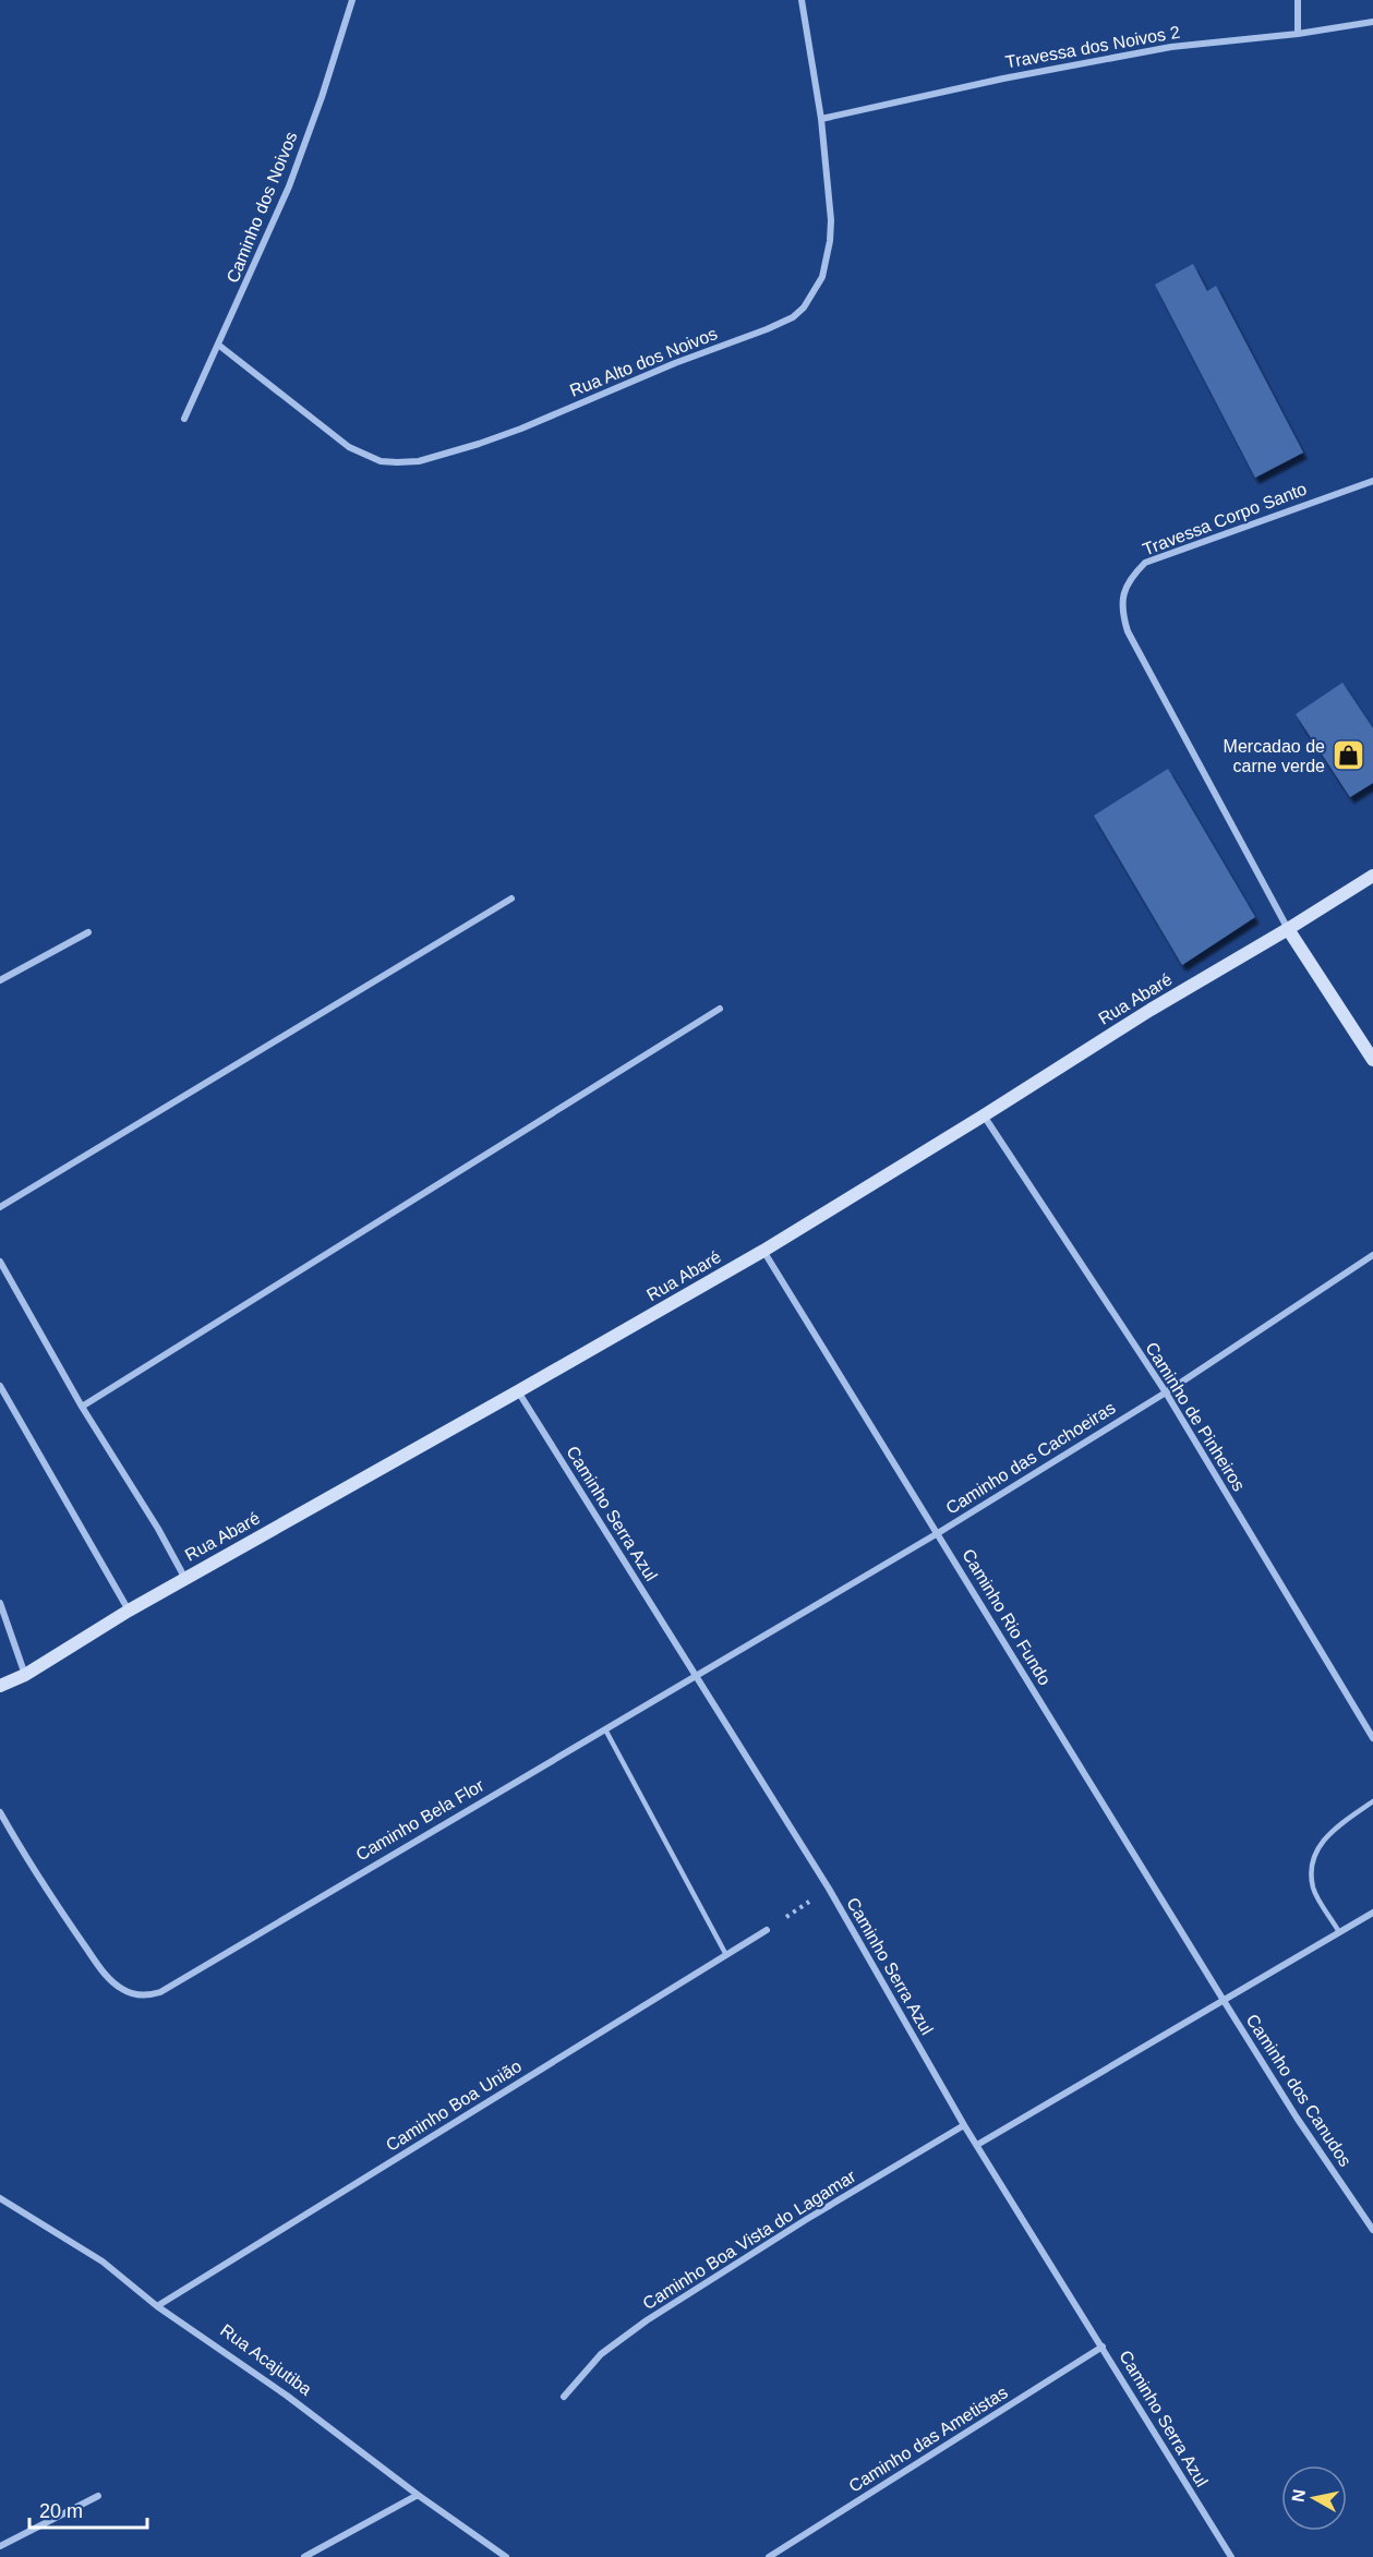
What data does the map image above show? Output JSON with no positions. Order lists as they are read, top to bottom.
{
  "streets": {
    "street": [
      "Travessa dos Noivos 2",
      "Caminho dos Noivos",
      "Rua Alto dos Noivos",
      "Travessa Corpo Santo",
      "Rua Abaré",
      "Caminho de Pinheiros",
      "Caminho das Cachoeiras",
      "Caminho Serra Azul",
      "Caminho Rio Fundo",
      "Caminho Bela Flor",
      "Caminho dos Canudos",
      "Caminho Boa União",
      "Caminho Boa Vista do Lagamar",
      "Rua Acajutiba",
      "Caminho das Ametistas"
    ]
  },
  "crossings": [
    ["Travessa dos Noivos 2", "Rua Alto dos Noivos"],
    ["Caminho dos Noivos", "Rua Alto dos Noivos"],
    ["Travessa Corpo Santo", "Rua Abaré"],
    ["Rua Abaré", "Caminho de Pinheiros"],
    ["Rua Abaré", "Caminho Serra Azul"],
    ["Rua Abaré", "Caminho Rio Fundo"],
    ["Caminho de Pinheiros", "Caminho das Cachoeiras"],
    ["Caminho das Cachoeiras", "Caminho Serra Azul"],
    ["Caminho das Cachoeiras", "Caminho Rio Fundo"],
    ["Caminho das Cachoeiras", "Caminho Bela Flor"],
    ["Caminho Serra Azul", "Caminho Bela Flor"],
    ["Caminho Serra Azul", "Caminho Boa Vista do Lagamar"],
    ["Caminho Serra Azul", "Caminho das Ametistas"],
    ["Caminho Rio Fundo", "Caminho dos Canudos"],
    ["Caminho Boa União", "Rua Acajutiba"]
  ],
  "places": {
    "shop": ["Mercadao de carne verde"]
  },
  "scale_bar": "20 m",
  "north": "left"
}
